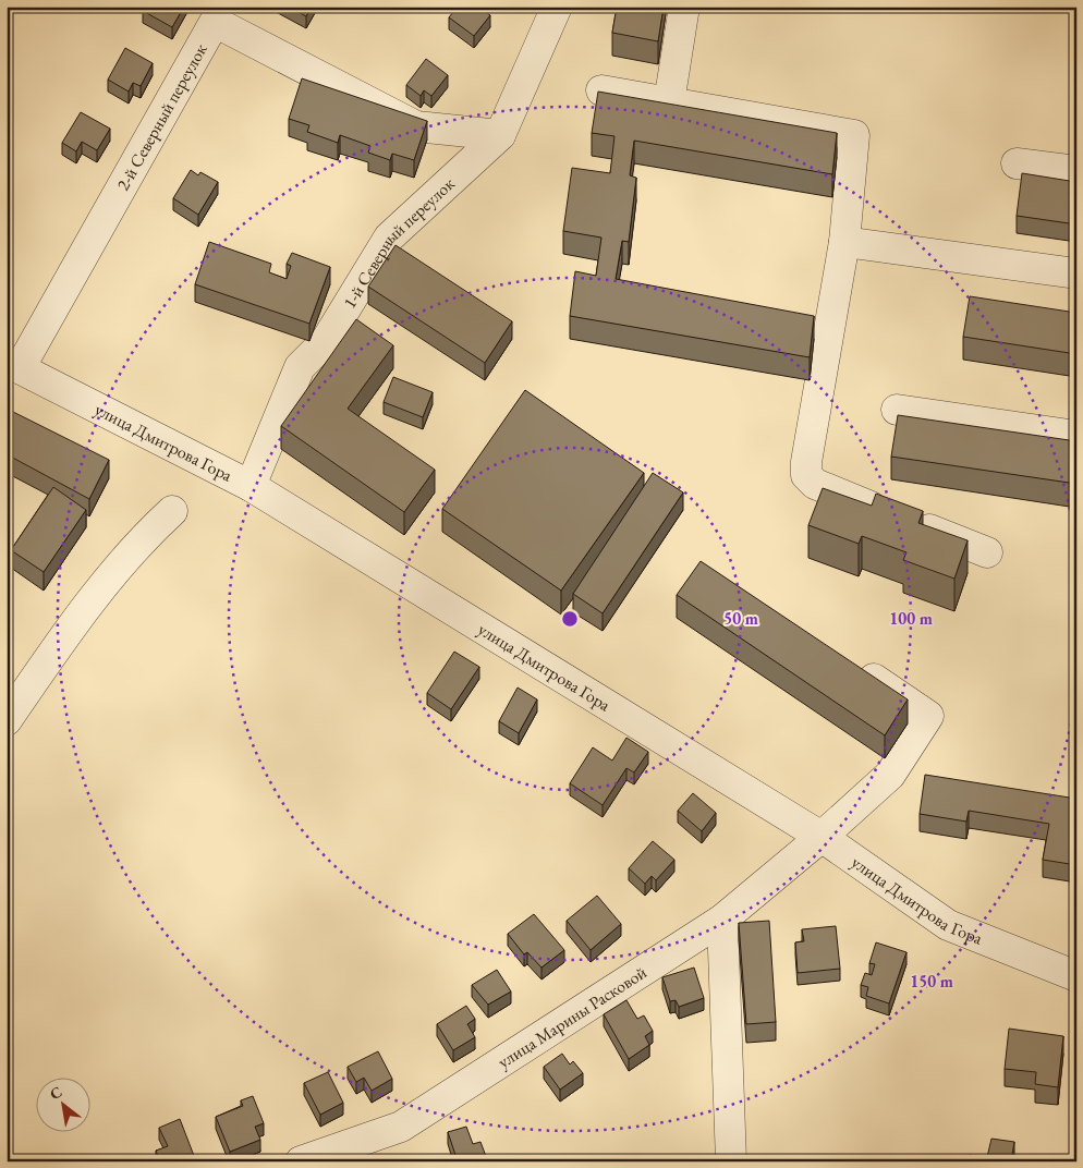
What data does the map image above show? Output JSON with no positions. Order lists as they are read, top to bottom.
{
  "streets": {
    "street": [
      "2-й Северный переулок",
      "1-й Северный переулок",
      "улица Дмитрова Гора",
      "улица Марины Расковой"
    ]
  },
  "crossings": [
    ["2-й Северный переулок", "1-й Северный переулок"],
    ["2-й Северный переулок", "улица Дмитрова Гора"],
    ["1-й Северный переулок", "улица Дмитрова Гора"],
    ["улица Дмитрова Гора", "улица Марины Расковой"]
  ],
  "north": "top left",
  "rings": ["50 m", "100 m", "150 m"]
}
